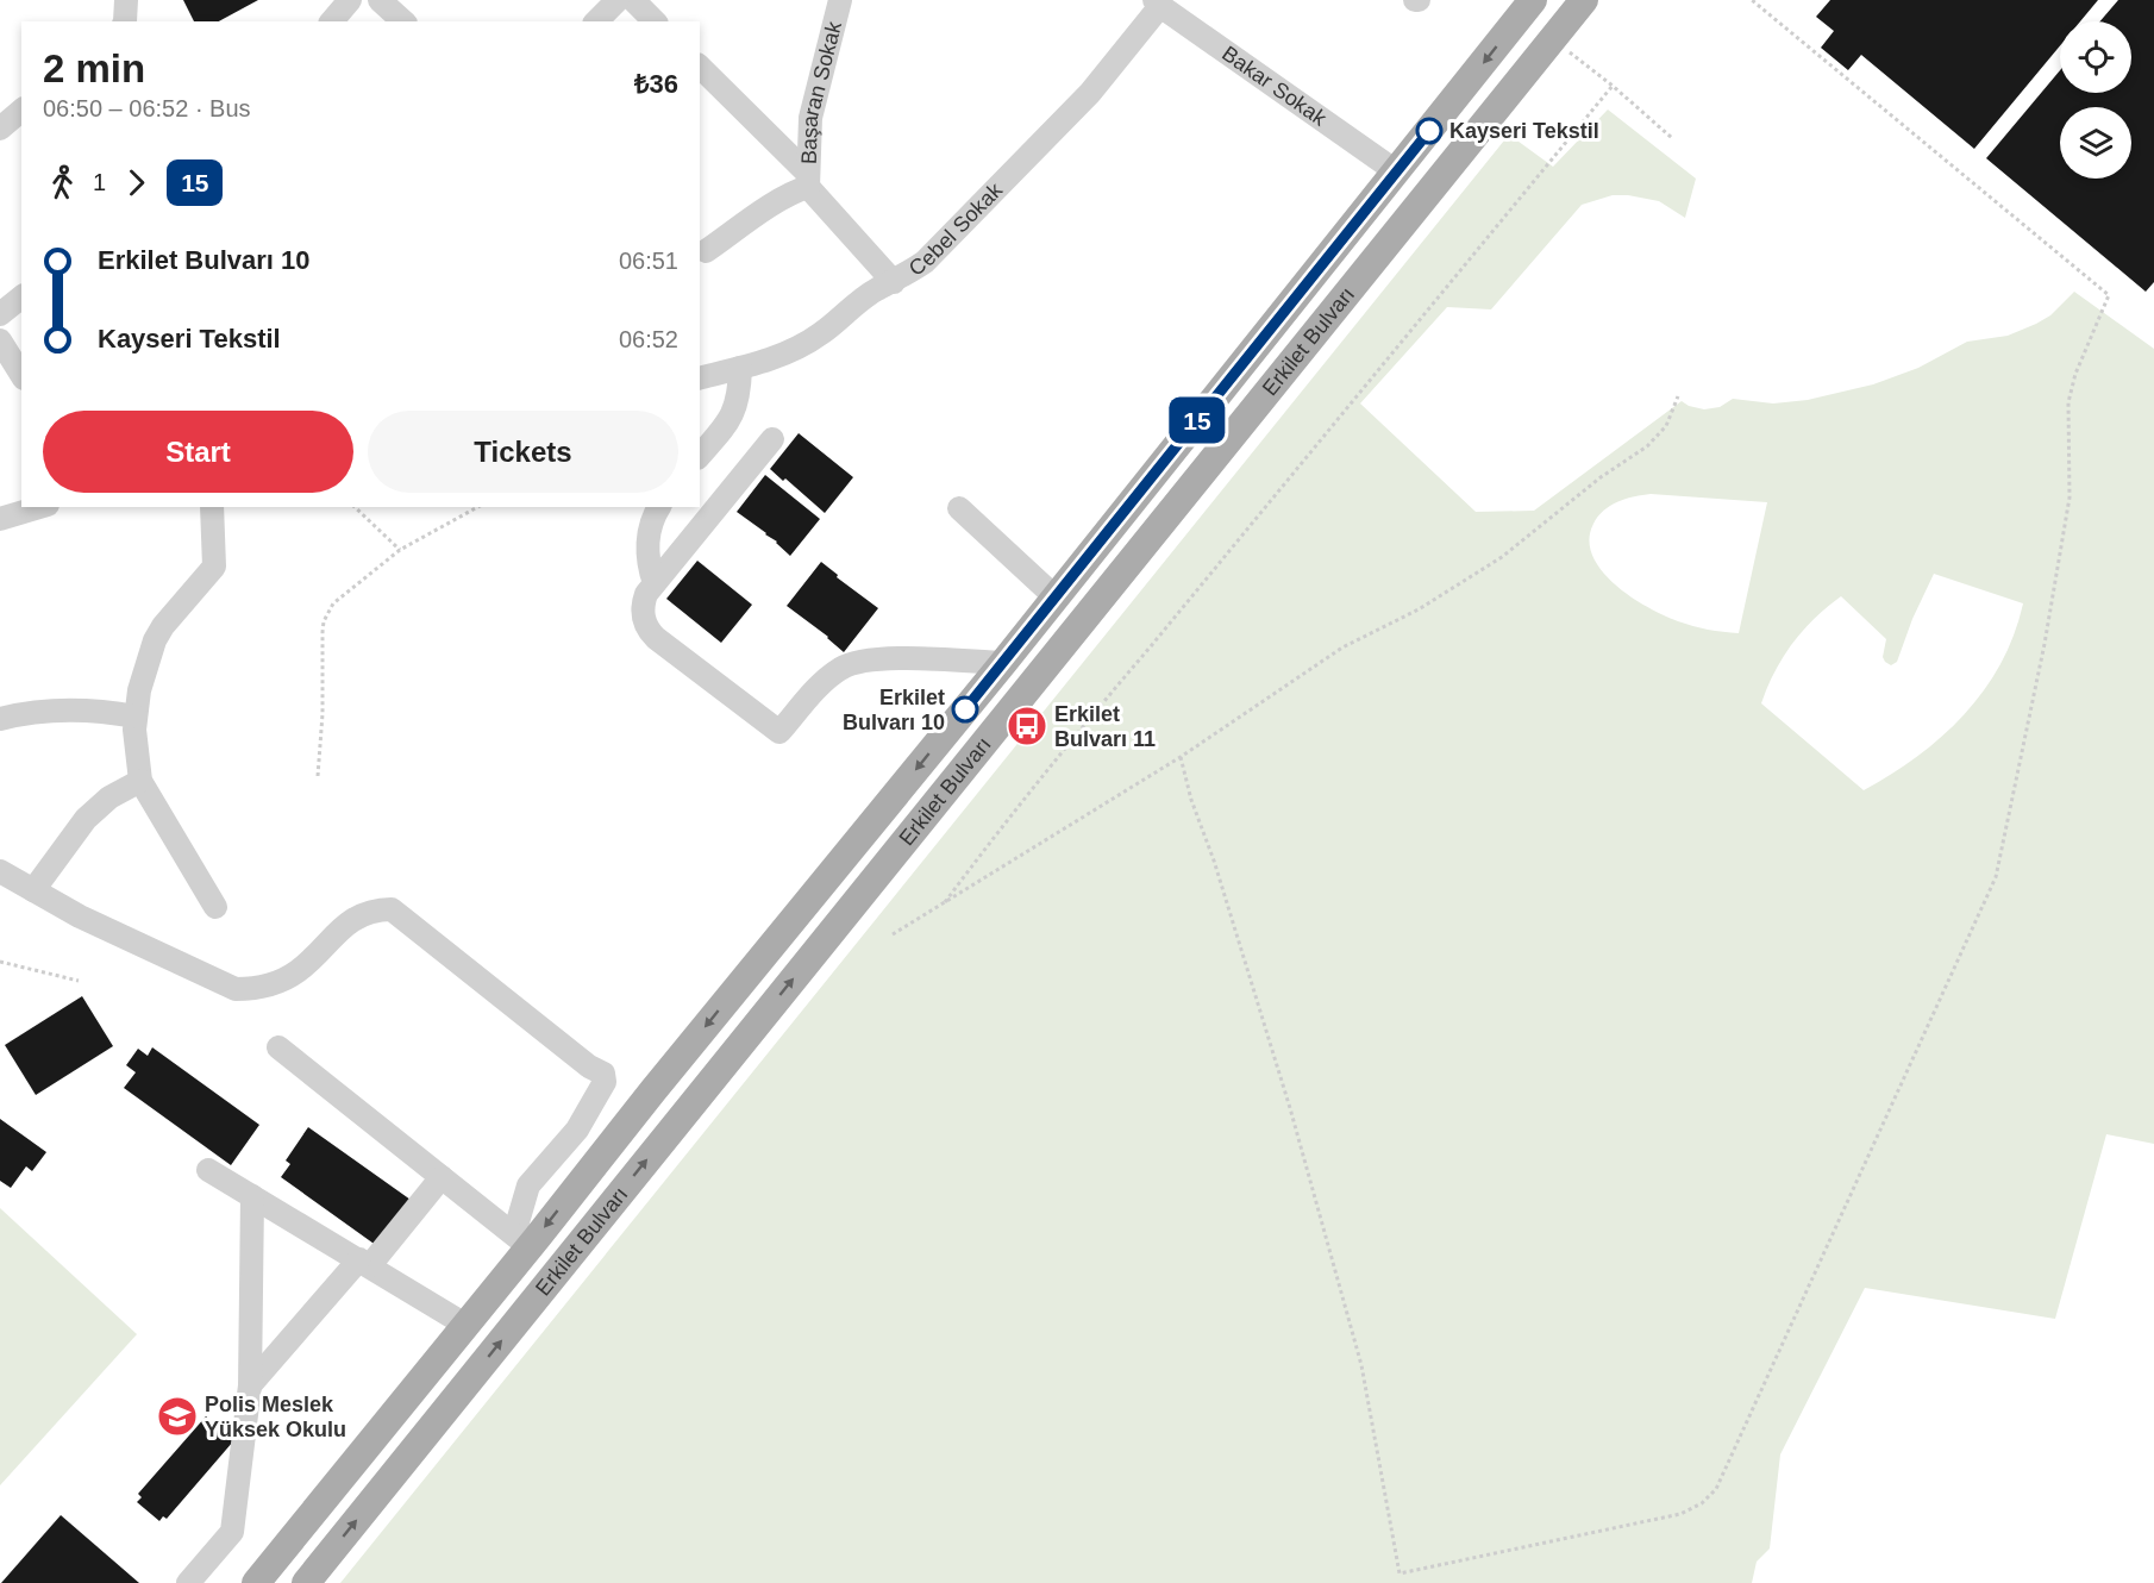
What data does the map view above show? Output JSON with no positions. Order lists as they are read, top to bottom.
{
  "streets": {
    "main road": ["Erkilet Bulvarı"],
    "street": ["Bakar Sokak", "Başaran Sokak", "Cebel Sokak"]
  },
  "crossings": [
    ["Bakar Sokak", "Cebel Sokak"],
    ["Bakar Sokak", "Erkilet Bulvarı"]
  ],
  "places": {
    "other": ["Kayseri Tekstil", "Erkilet Bulvarı 10"],
    "bus stop": ["Erkilet Bulvarı 11"],
    "school or university": ["Polis Meslek Yüksek Okulu"]
  },
  "lines": ["bus line 15"],
  "page": {
    "on_map": "15",
    "heading": ["2 min", "06:50 – 06:52 · Bus", "₺36"],
    "legs": ["1", "15"],
    "list": [
      {
        "name": "Erkilet Bulvarı 10",
        "value": "06:51"
      },
      {
        "name": "Kayseri Tekstil",
        "value": "06:52"
      }
    ],
    "buttons": ["Start", "Tickets"]
  }
}
